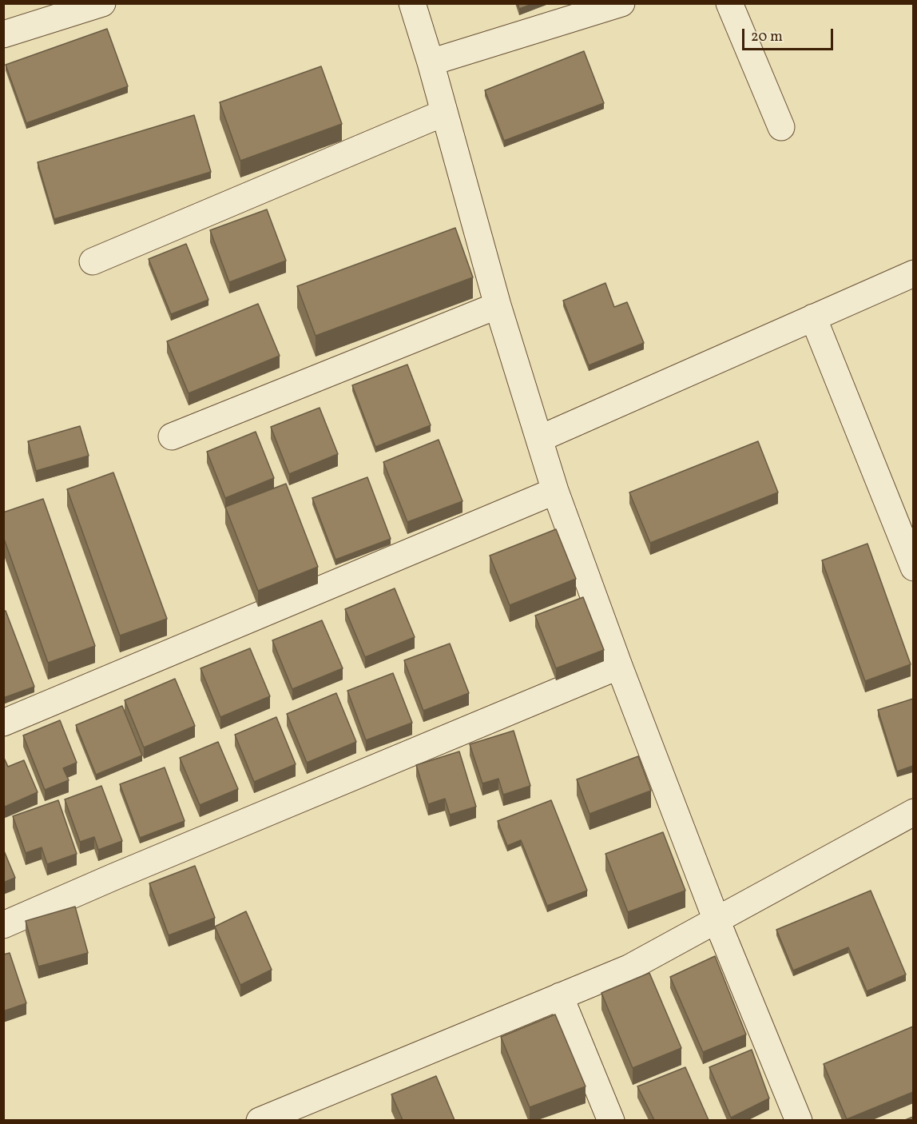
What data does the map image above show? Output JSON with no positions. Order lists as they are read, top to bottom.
{
  "scale_bar": "20 m"
}
